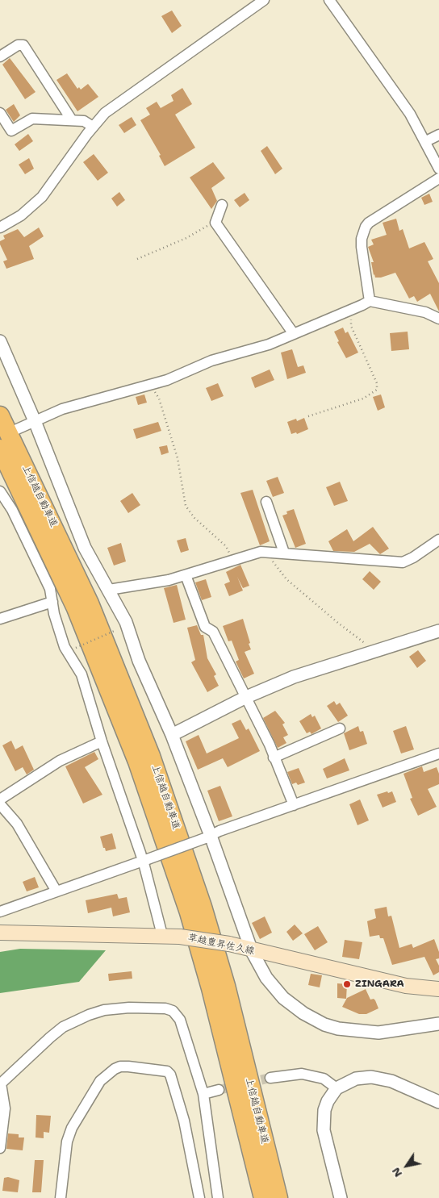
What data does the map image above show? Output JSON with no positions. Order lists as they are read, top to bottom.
{
  "streets": {
    "highway": ["上信越自動車道"],
    "main road": ["草越豊昇佐久線"]
  },
  "places": ["ZINGARA"],
  "north": "bottom left"
}
